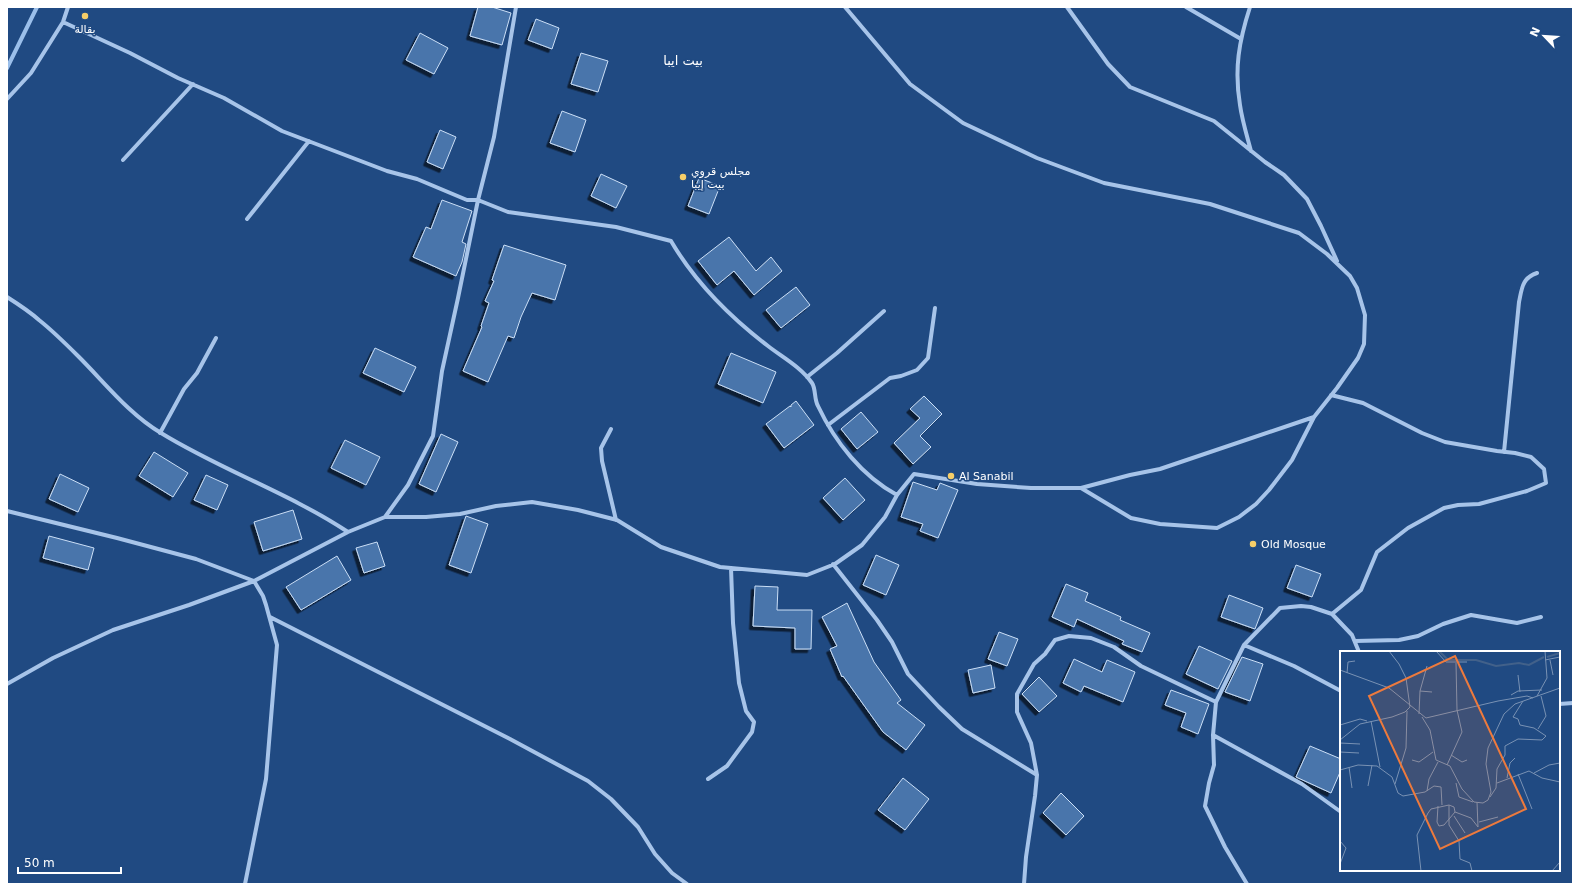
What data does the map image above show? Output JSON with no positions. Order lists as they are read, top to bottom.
{
  "districts": ["بيت ايبا"],
  "places": [
    "بقالة",
    "مجلس قروي بيت إيبا",
    "Al Sanabil",
    "Old Mosque"
  ],
  "scale_bar": "50 m",
  "north": "top left"
}
